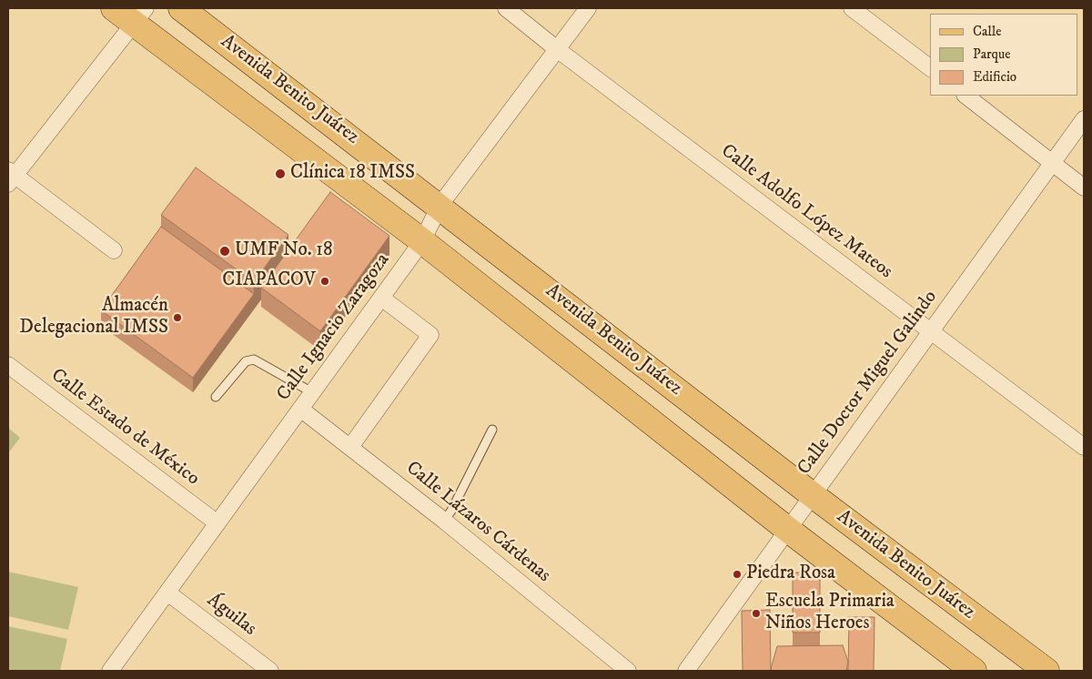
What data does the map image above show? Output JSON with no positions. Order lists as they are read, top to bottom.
{
  "streets": {
    "main road": ["Avenida Benito Juárez"],
    "street": [
      "Calle Adolfo López Mateos",
      "Calle Ignacio Zaragoza",
      "Calle Doctor Miguel Galindo",
      "Calle Estado de México",
      "Calle Lázaros Cárdenas",
      "Águilas"
    ]
  },
  "crossings": [
    ["Avenida Benito Juárez", "Calle Ignacio Zaragoza"],
    ["Avenida Benito Juárez", "Calle Doctor Miguel Galindo"],
    ["Calle Adolfo López Mateos", "Calle Ignacio Zaragoza"],
    ["Calle Adolfo López Mateos", "Calle Doctor Miguel Galindo"],
    ["Calle Ignacio Zaragoza", "Calle Estado de México"],
    ["Calle Ignacio Zaragoza", "Calle Lázaros Cárdenas"],
    ["Calle Ignacio Zaragoza", "Águilas"]
  ],
  "places": [
    "Clínica 18 IMSS",
    "UMF No. 18",
    "CIAPACOV",
    "Almacén Delegacional IMSS",
    "Piedra Rosa",
    "Escuela Primaria Niños Heroes"
  ],
  "legend": ["Calle", "Parque", "Edificio"]
}
